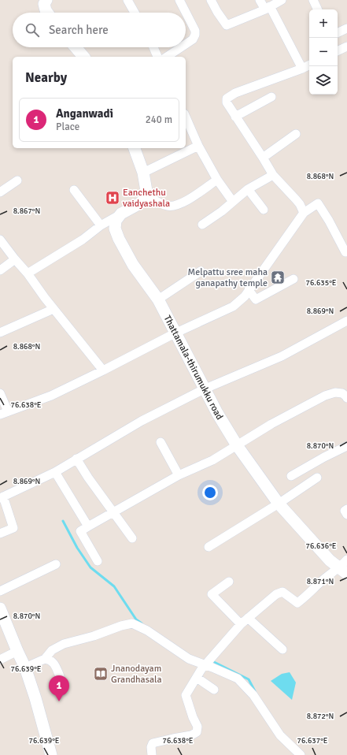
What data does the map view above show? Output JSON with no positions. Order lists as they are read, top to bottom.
{
  "streets": {
    "street": ["Thattamala-thirumukku road"]
  },
  "places": {
    "hospital": ["Eanchethu vaidyashala"],
    "temple": ["Melpattu sree maha ganapathy temple"],
    "library": ["Jnanodayam Grandhasala"]
  },
  "page": {
    "map_buttons": ["+", "−"],
    "search": "Search here",
    "heading": "Nearby",
    "list": [
      {
        "mark": "1",
        "name": "Anganwadi",
        "note": "Place",
        "value": "240 m"
      }
    ],
    "pins": "1"
  },
  "coordinates": [
    "8.868°N",
    "8.867°N",
    "76.635°E",
    "8.869°N",
    "76.638°E",
    "8.870°N",
    "76.636°E",
    "8.871°N",
    "76.639°E",
    "8.872°N",
    "76.637°E"
  ]
}
